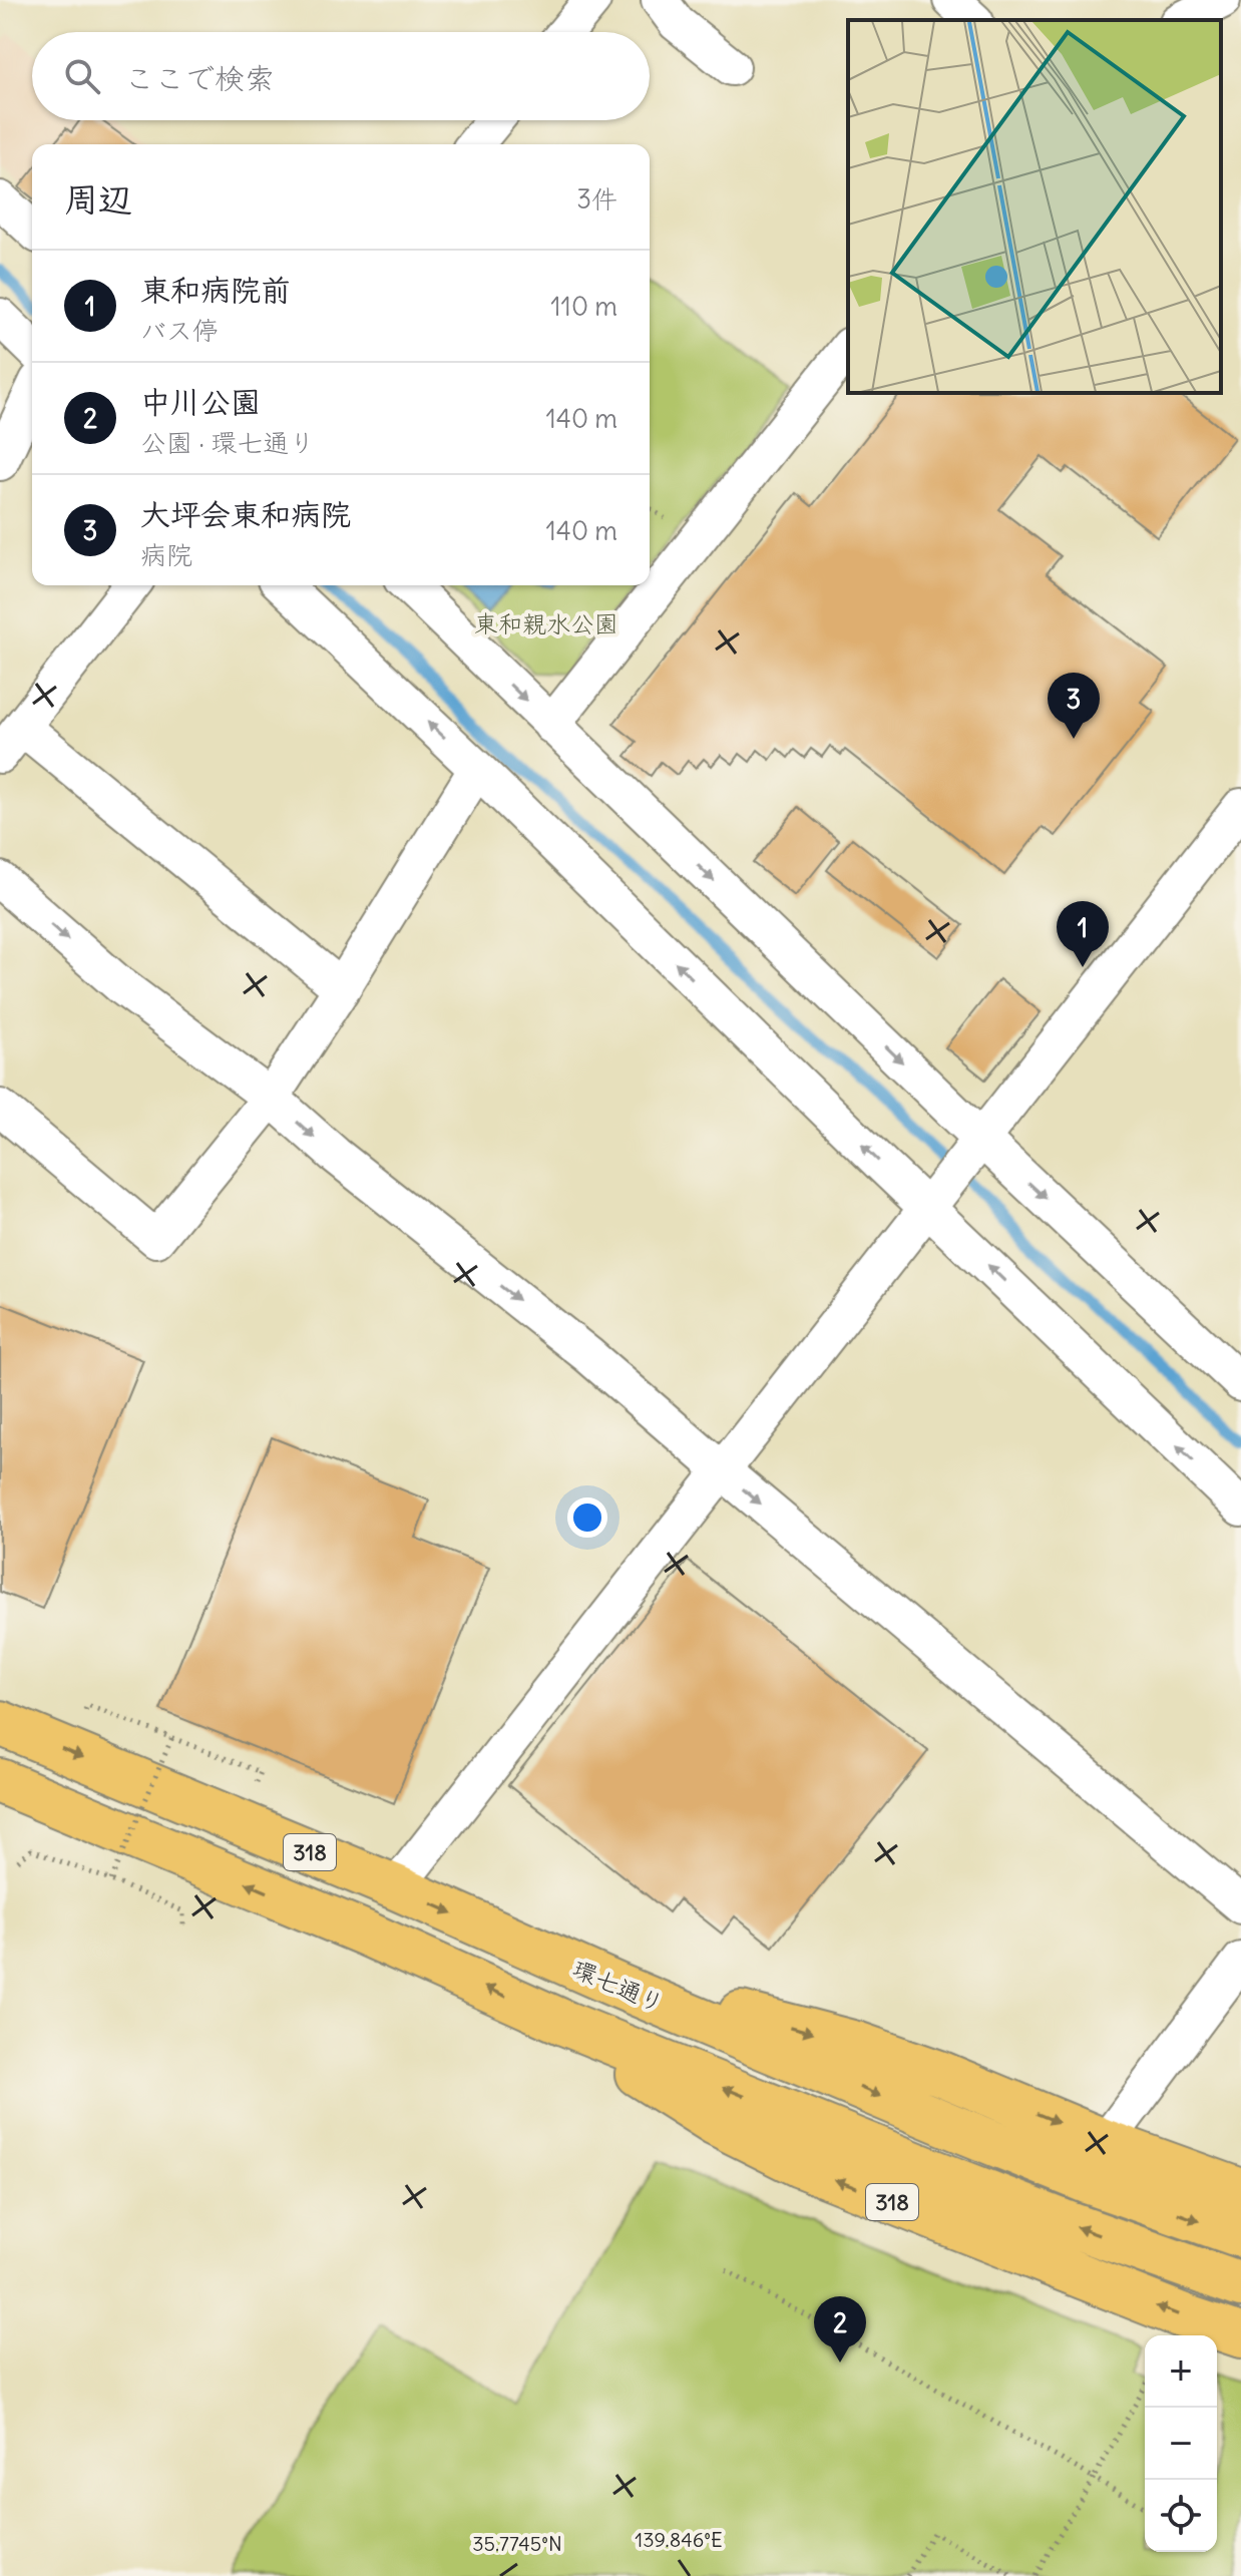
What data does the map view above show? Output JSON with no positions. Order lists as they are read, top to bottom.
{
  "streets": {
    "main road": ["318", "環七通り"]
  },
  "crossings": [
    ["318", "環七通り"]
  ],
  "parks": ["東和親水公園"],
  "page": {
    "search": "ここで検索",
    "heading": ["周辺", "3件"],
    "list": [
      {
        "mark": "1",
        "name": "東和病院前",
        "note": "バス停",
        "value": "110 m"
      },
      {
        "mark": "2",
        "name": "中川公園",
        "note": "公園 · 環七通り",
        "value": "140 m"
      },
      {
        "mark": "3",
        "name": "大坪会東和病院",
        "note": "病院",
        "value": "140 m"
      }
    ],
    "pins": ["3", "1", "2"],
    "map_buttons": ["+", "−"]
  },
  "coordinates": ["139.846°E", "35.7745°N"]
}
